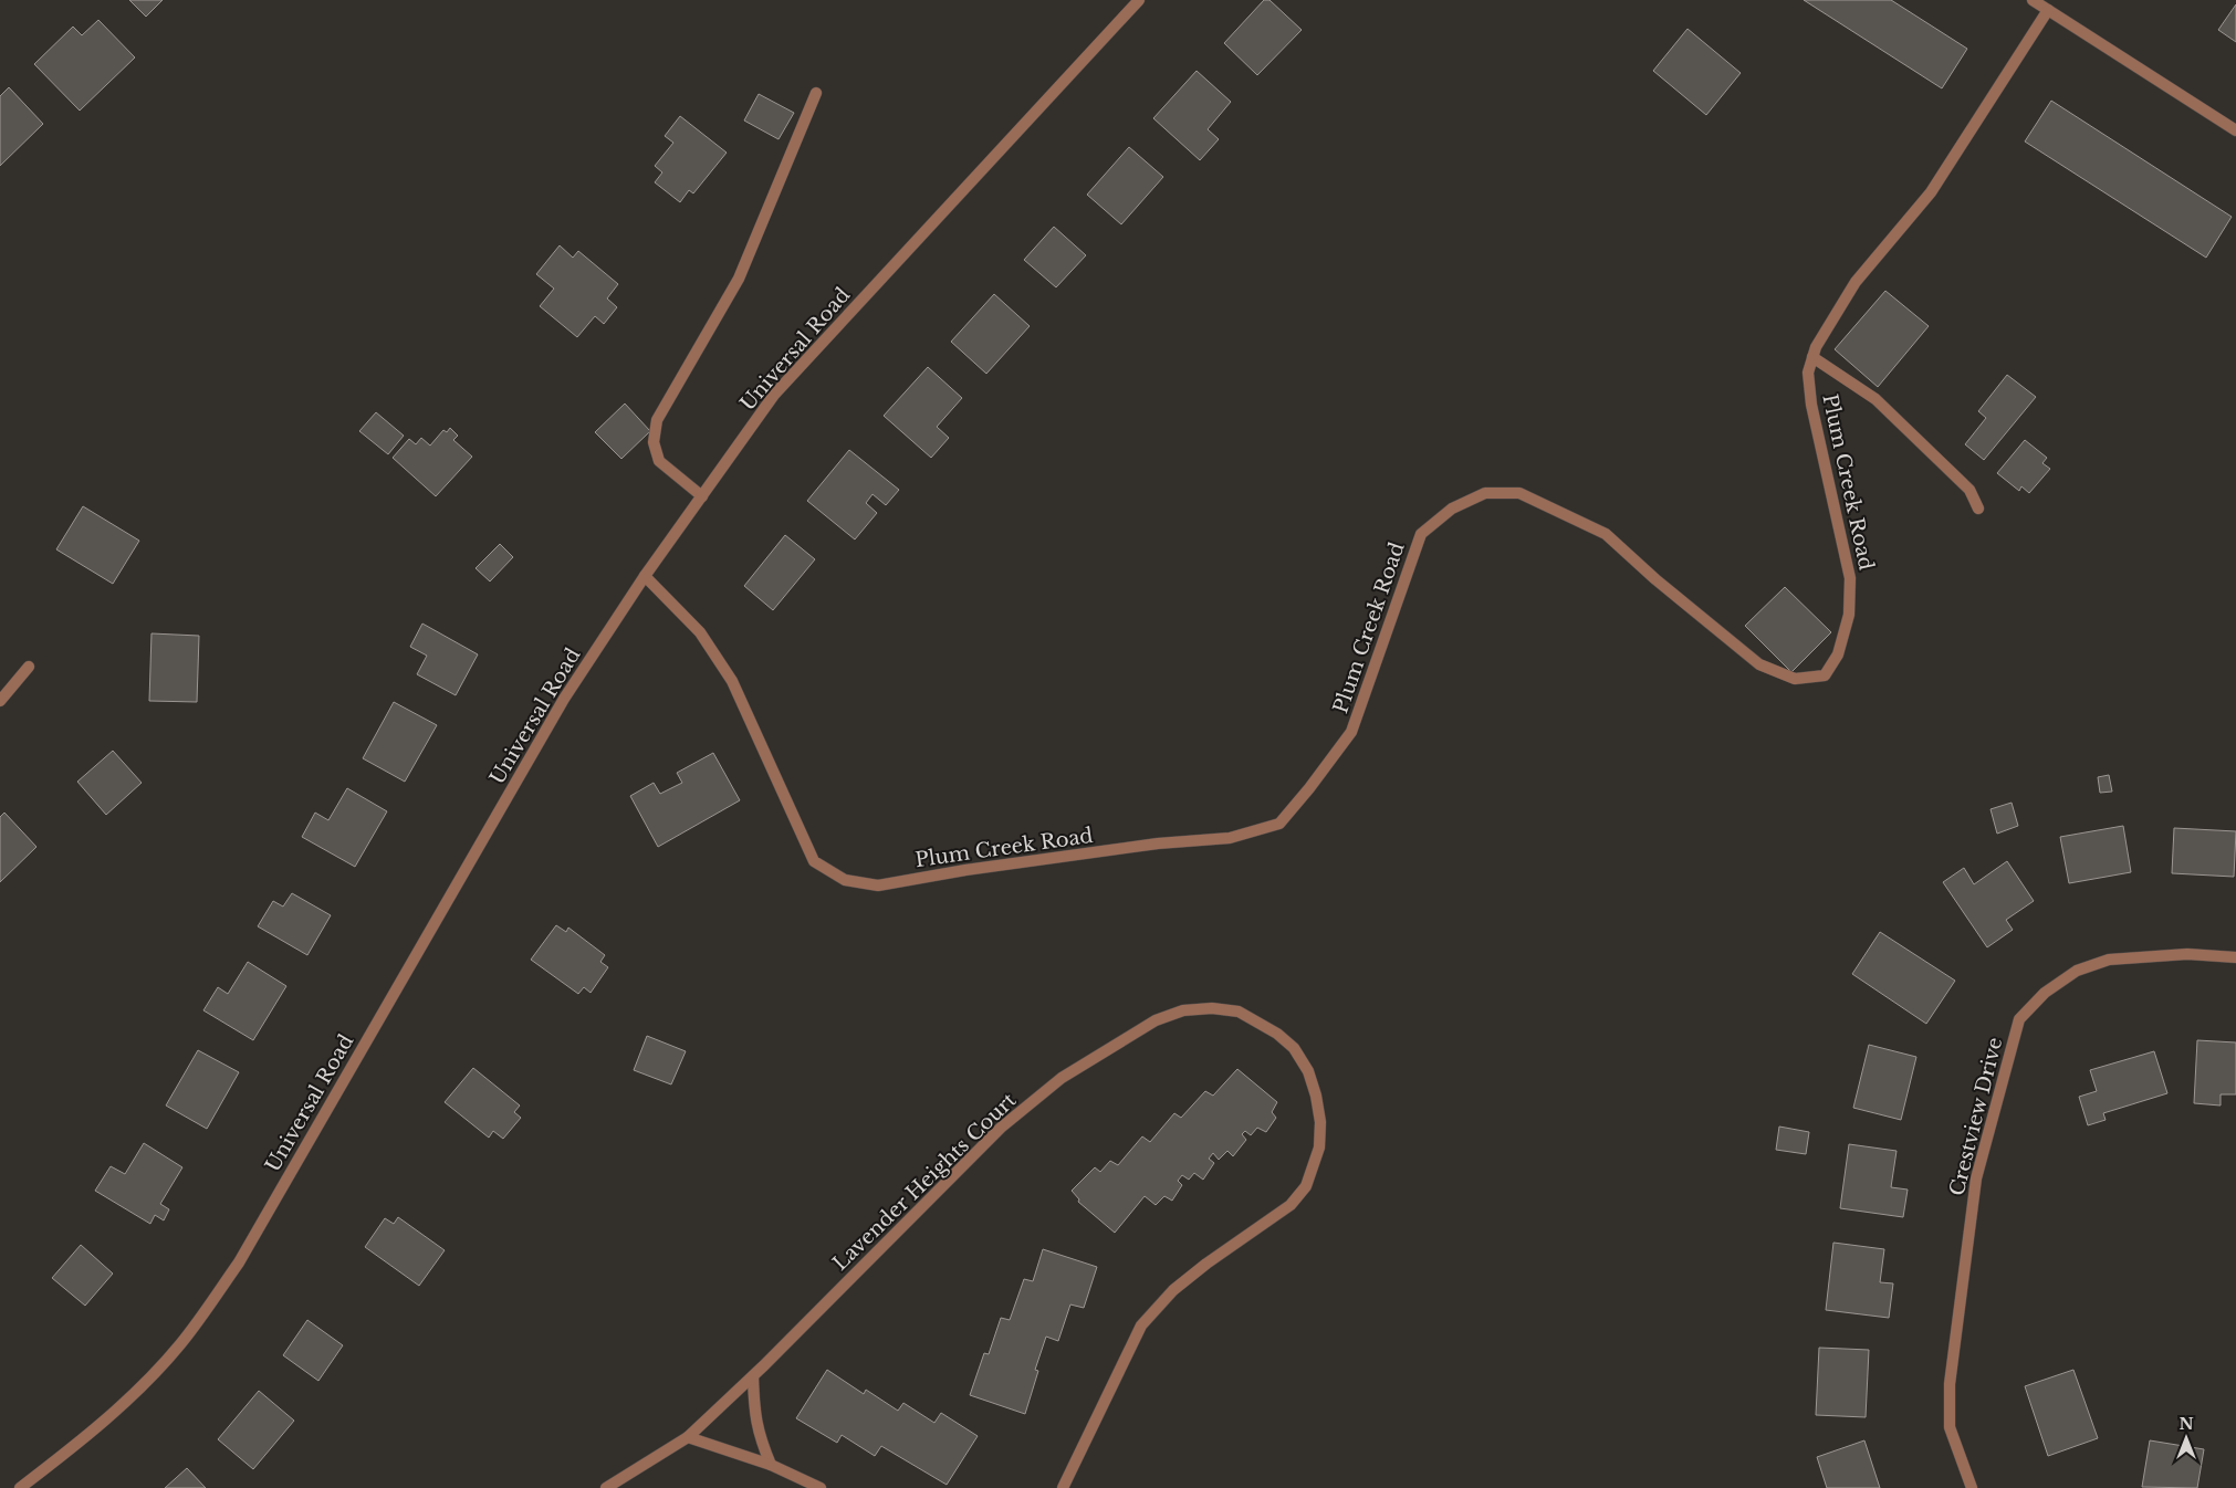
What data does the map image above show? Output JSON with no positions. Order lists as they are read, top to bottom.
{
  "streets": {
    "street": [
      "Universal Road",
      "Plum Creek Road",
      "Crestview Drive",
      "Lavender Heights Court"
    ]
  },
  "crossings": [
    ["Universal Road", "Plum Creek Road"]
  ],
  "north": "top"
}
